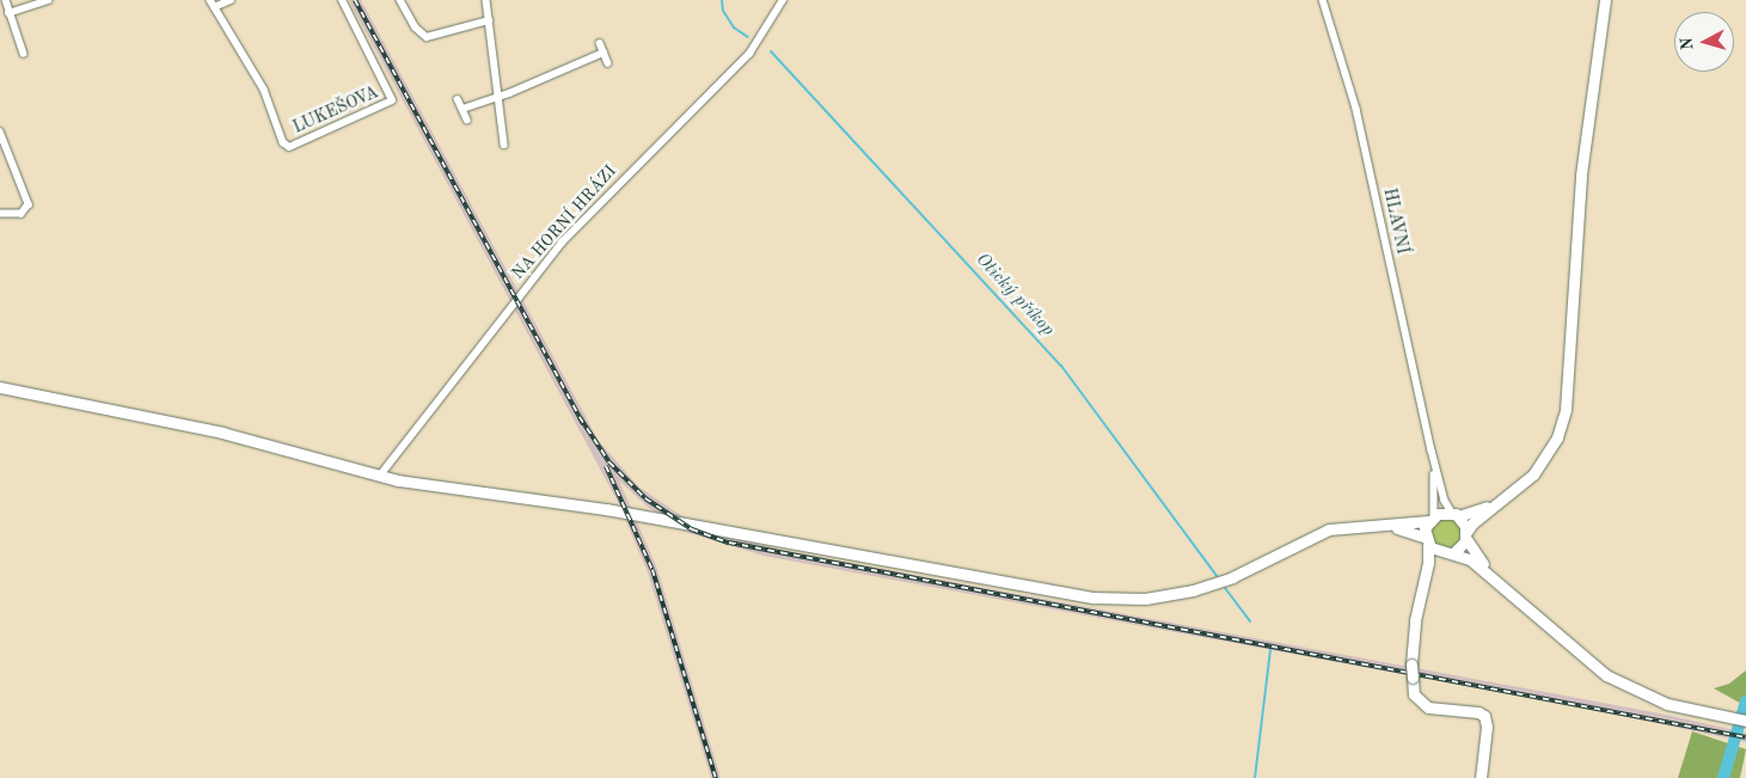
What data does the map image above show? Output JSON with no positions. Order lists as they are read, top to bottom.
{
  "streets": {
    "street": ["LUKEŠOVA", "HLAVNÍ", "NA HORNÍ HRÁZI"]
  },
  "water": ["Otický příkop"],
  "north": "left"
}
